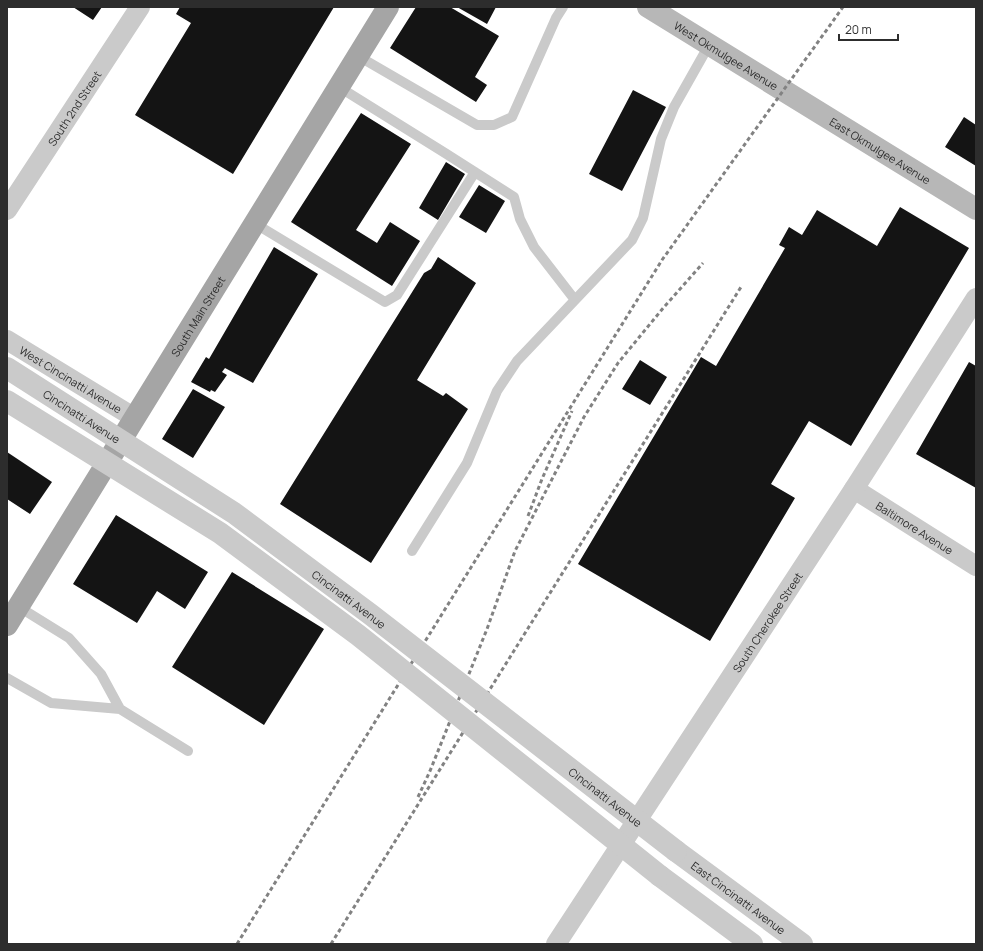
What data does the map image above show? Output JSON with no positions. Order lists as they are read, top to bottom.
{
  "streets": {
    "main road": ["West Okmulgee Avenue", "East Okmulgee Avenue", "South Main Street"],
    "street": [
      "South 2nd Street",
      "West Cincinatti Avenue",
      "Cincinatti Avenue",
      "Baltimore Avenue",
      "South Cherokee Street",
      "East Cincinatti Avenue"
    ]
  },
  "crossings": [
    ["West Okmulgee Avenue", "East Okmulgee Avenue"],
    ["South Main Street", "West Cincinatti Avenue"],
    ["Cincinatti Avenue", "East Cincinatti Avenue"],
    ["Baltimore Avenue", "South Cherokee Street"]
  ],
  "scale_bar": "20 m"
}
